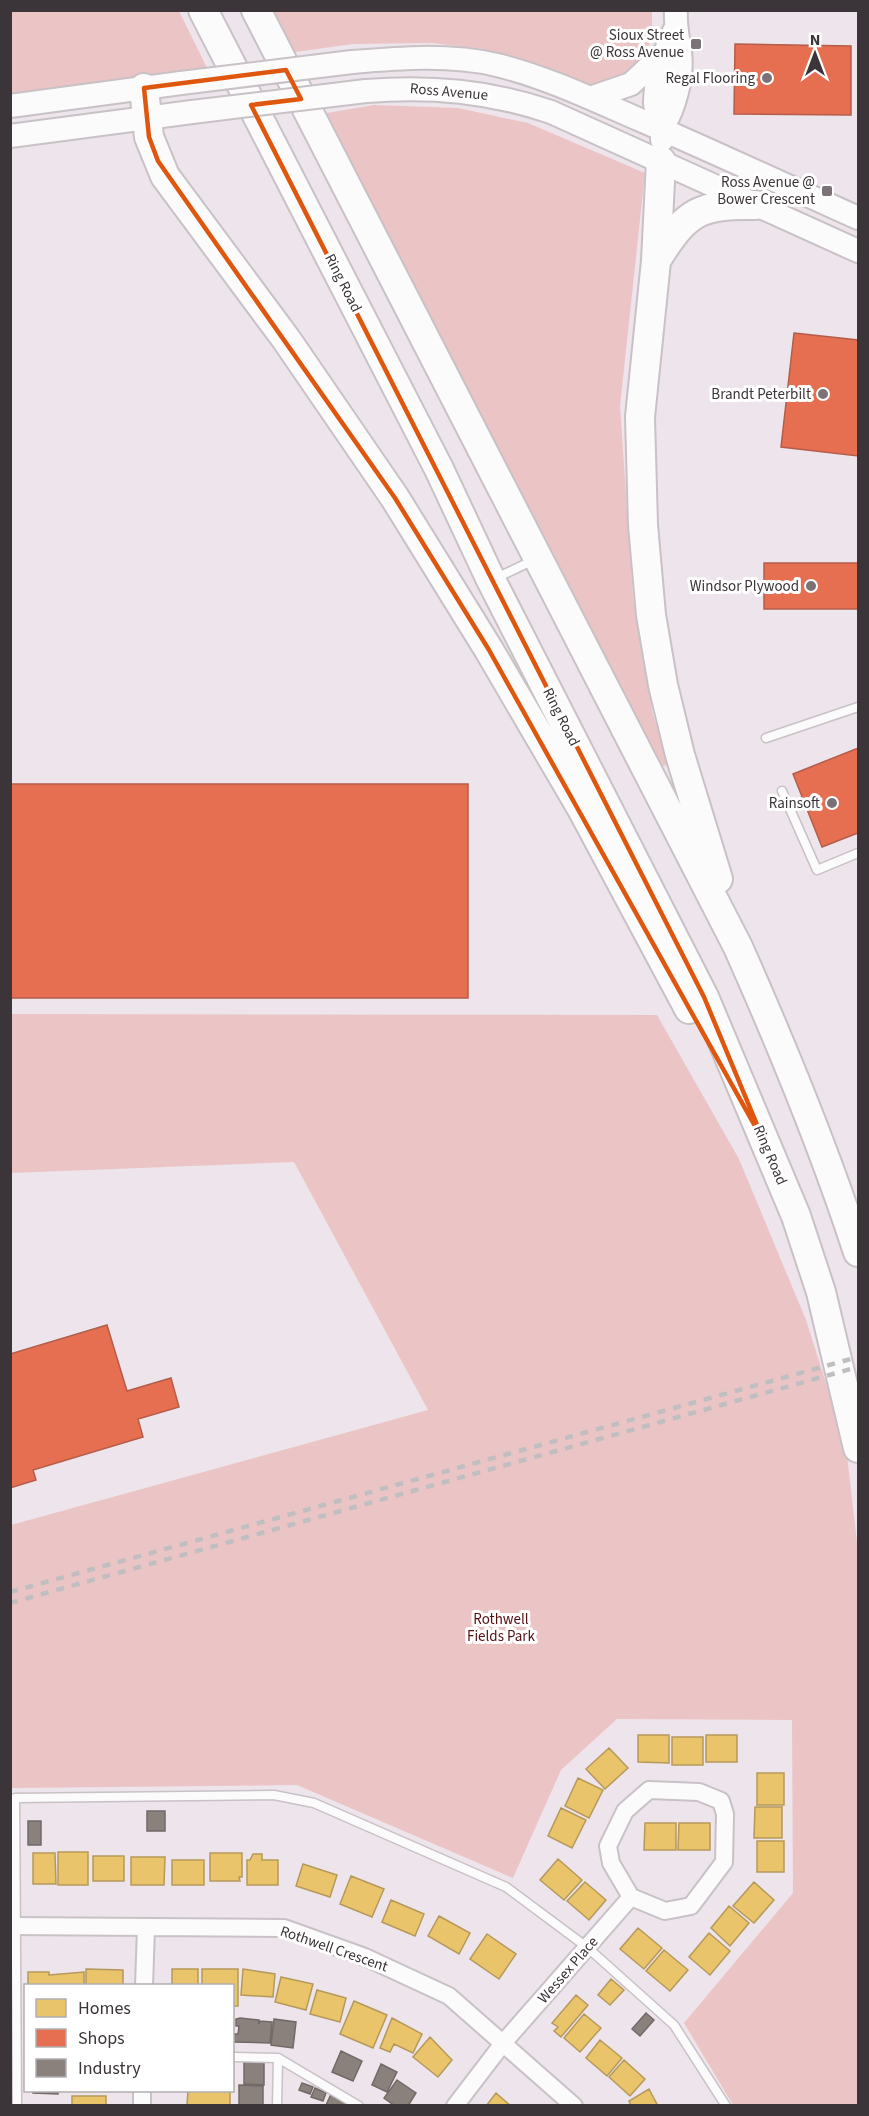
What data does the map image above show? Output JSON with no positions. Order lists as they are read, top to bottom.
{
  "streets": {
    "highway": ["Ring Road"],
    "main road": ["Ross Avenue"],
    "street": ["Rothwell Crescent", "Wessex Place"]
  },
  "crossings": [
    ["Rothwell Crescent", "Wessex Place"]
  ],
  "parks": ["Rothwell Fields Park"],
  "places": {
    "transit": ["Sioux Street @ Ross Avenue", "Ross Avenue @ Bower Crescent"],
    "other": [
      "Regal Flooring",
      "Brandt Peterbilt",
      "Windsor Plywood",
      "Rainsoft"
    ]
  },
  "legend": ["Homes", "Shops", "Industry"],
  "north": "top"
}
